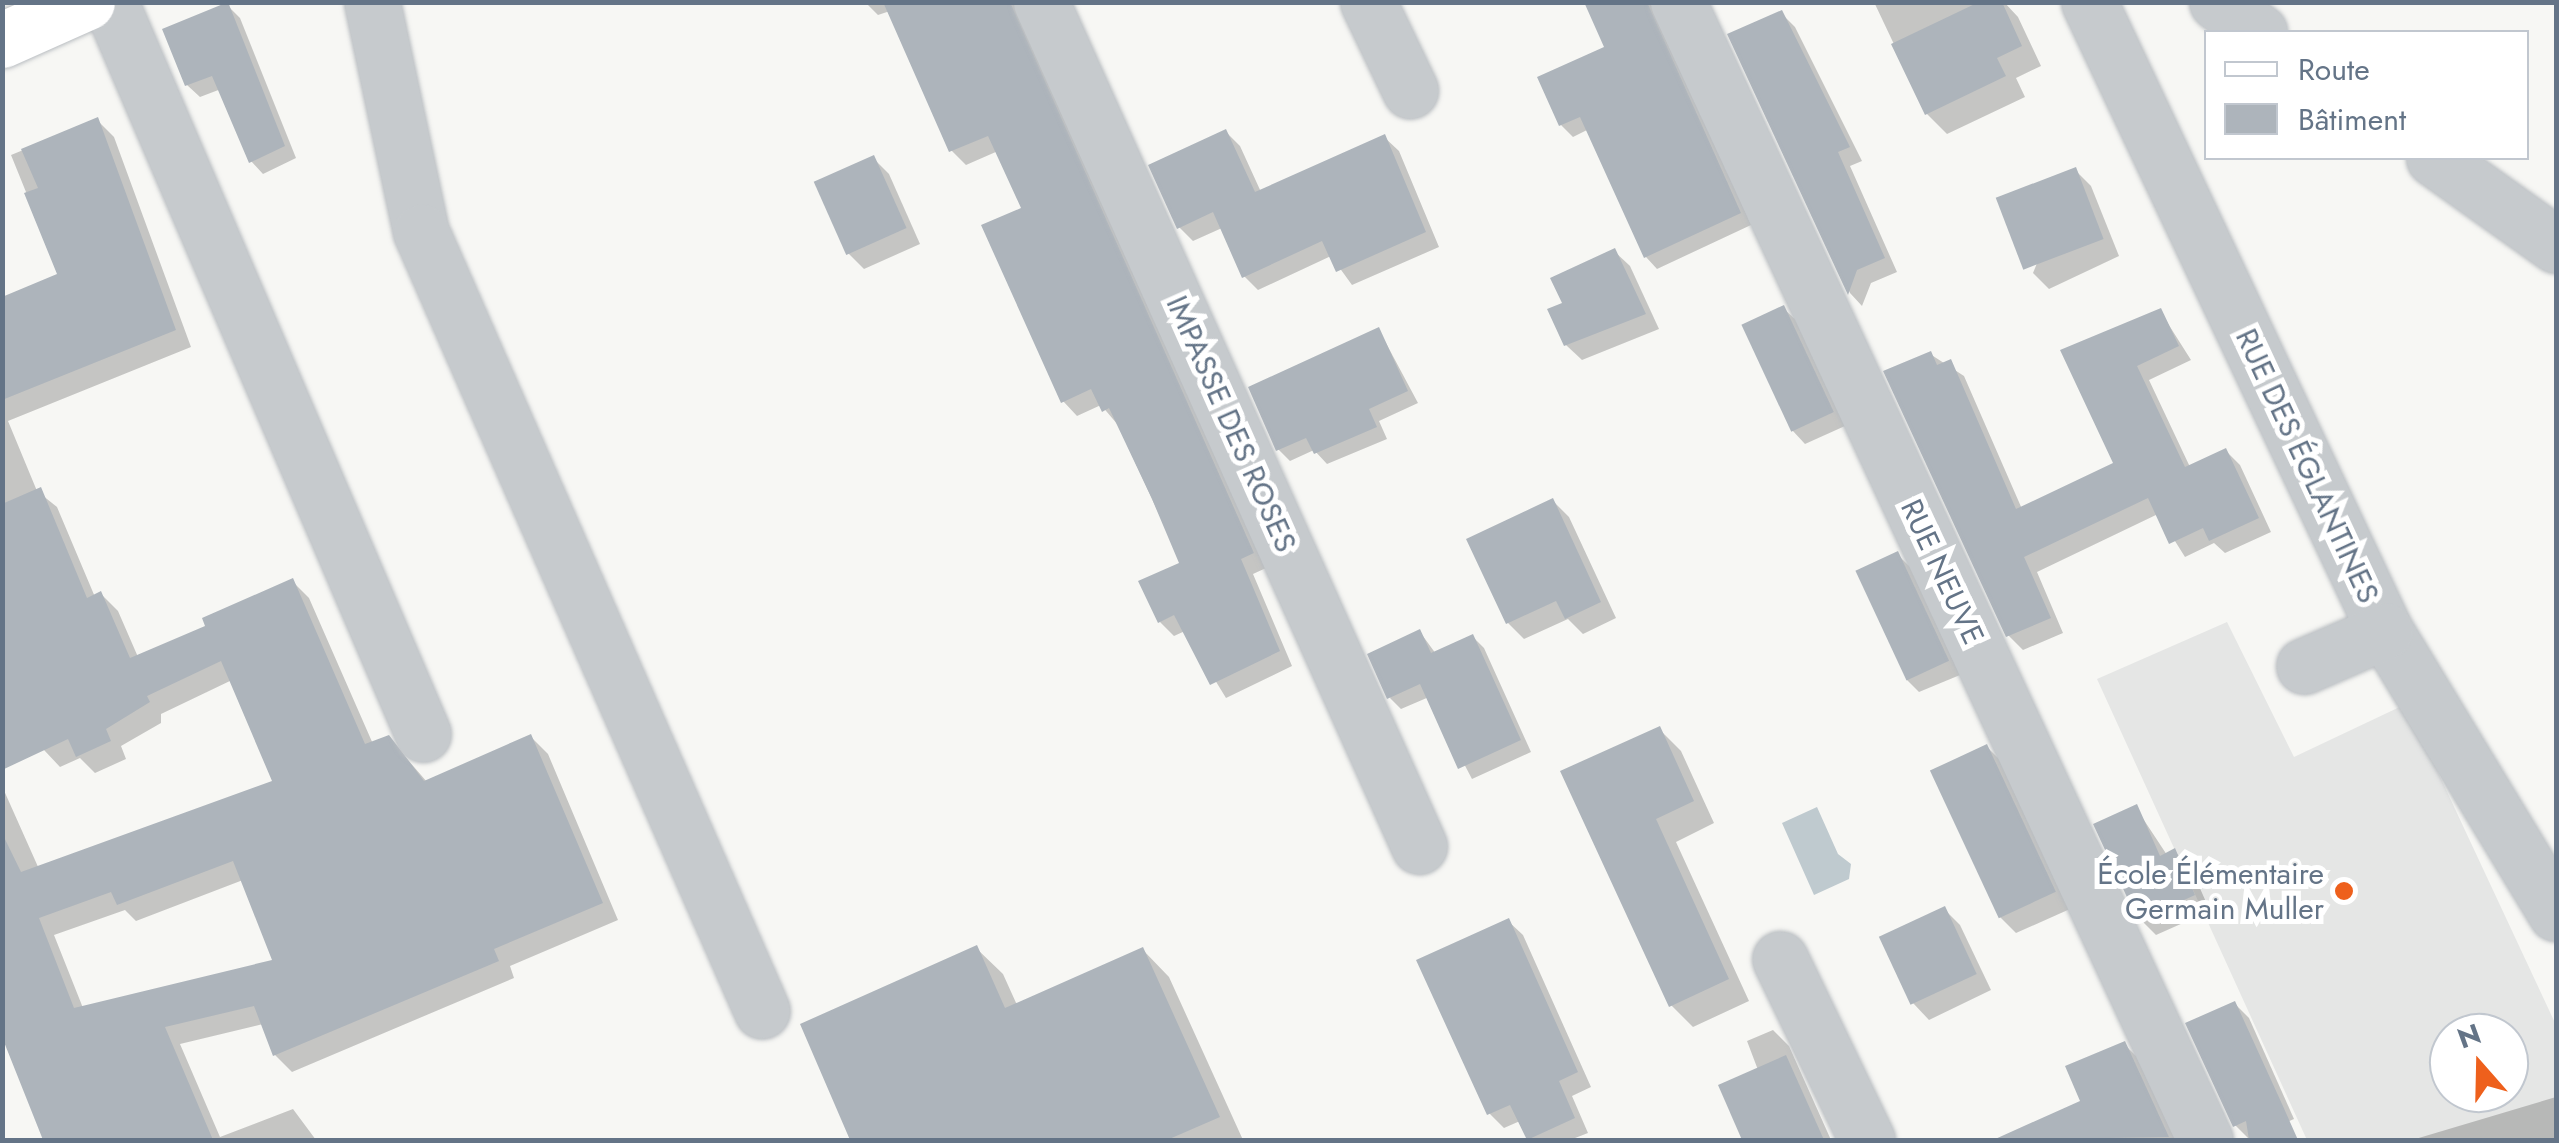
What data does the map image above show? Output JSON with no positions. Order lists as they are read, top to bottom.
{
  "streets": {
    "street": ["IMPASSE DES ROSES", "RUE DES ÉGLANTINES", "RUE NEUVE"]
  },
  "places": ["École Élémentaire Germain Muller"],
  "legend": ["Route", "Bâtiment"],
  "north": "top"
}
